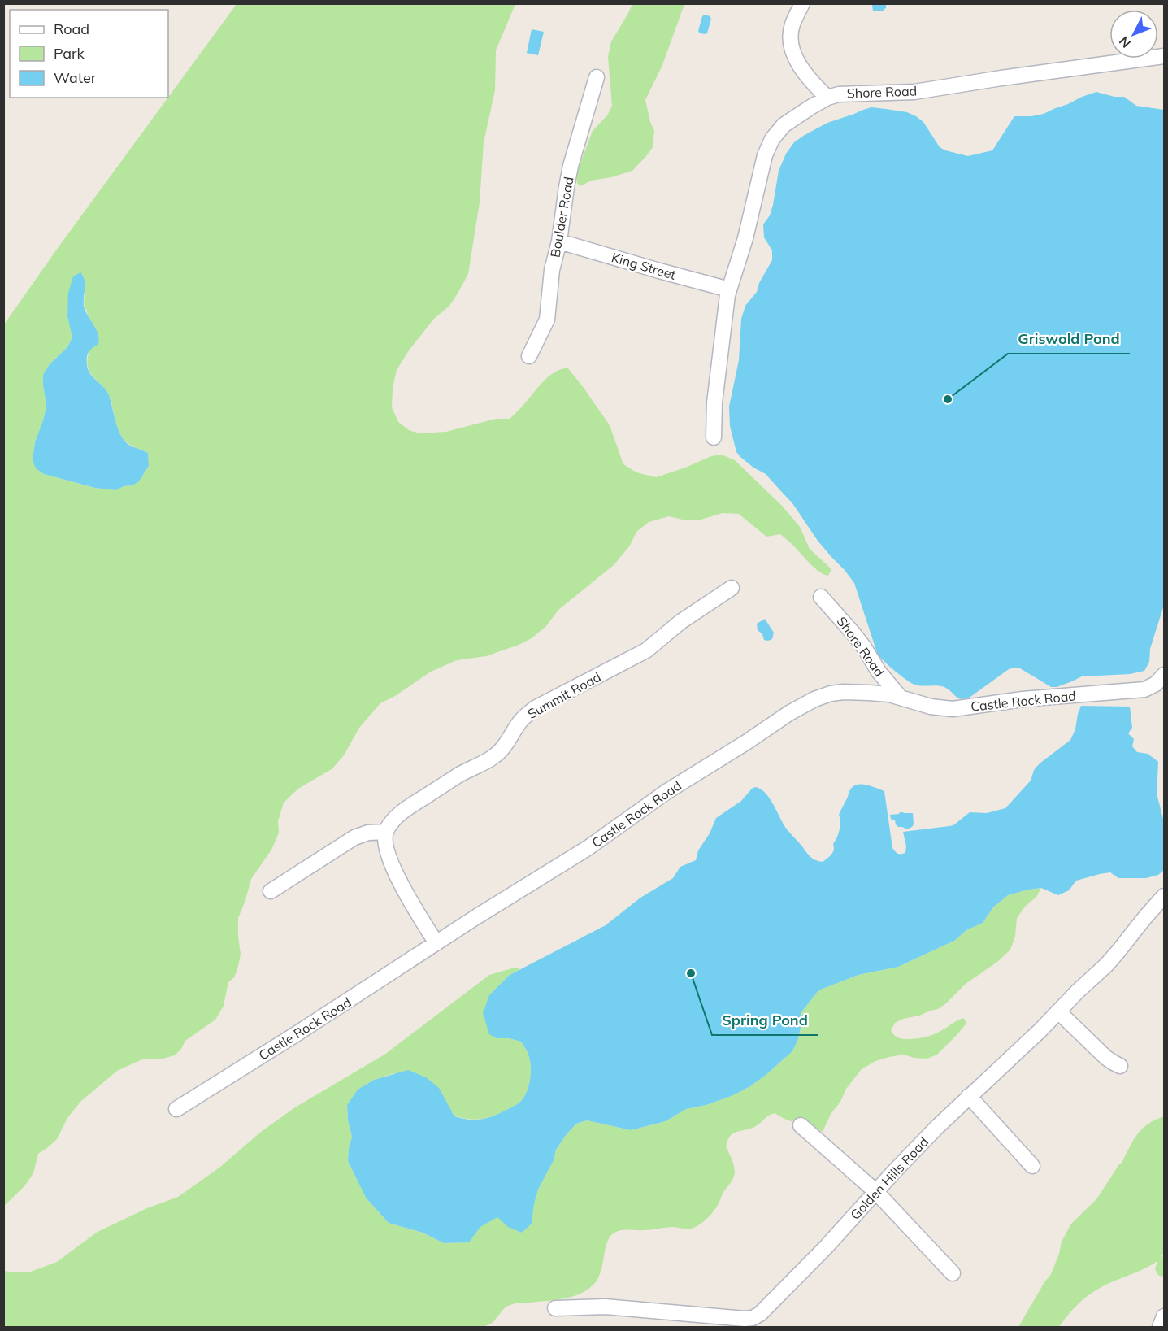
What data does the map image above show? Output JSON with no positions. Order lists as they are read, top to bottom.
{
  "streets": {
    "street": [
      "Shore Road",
      "Boulder Road",
      "King Street",
      "Summit Road",
      "Castle Rock Road",
      "Golden Hills Road"
    ]
  },
  "crossings": [
    ["Shore Road", "King Street"],
    ["Shore Road", "Castle Rock Road"],
    ["Boulder Road", "King Street"]
  ],
  "places": ["Griswold Pond", "Spring Pond"],
  "legend": ["Road", "Park", "Water"],
  "north": "bottom left"
}
